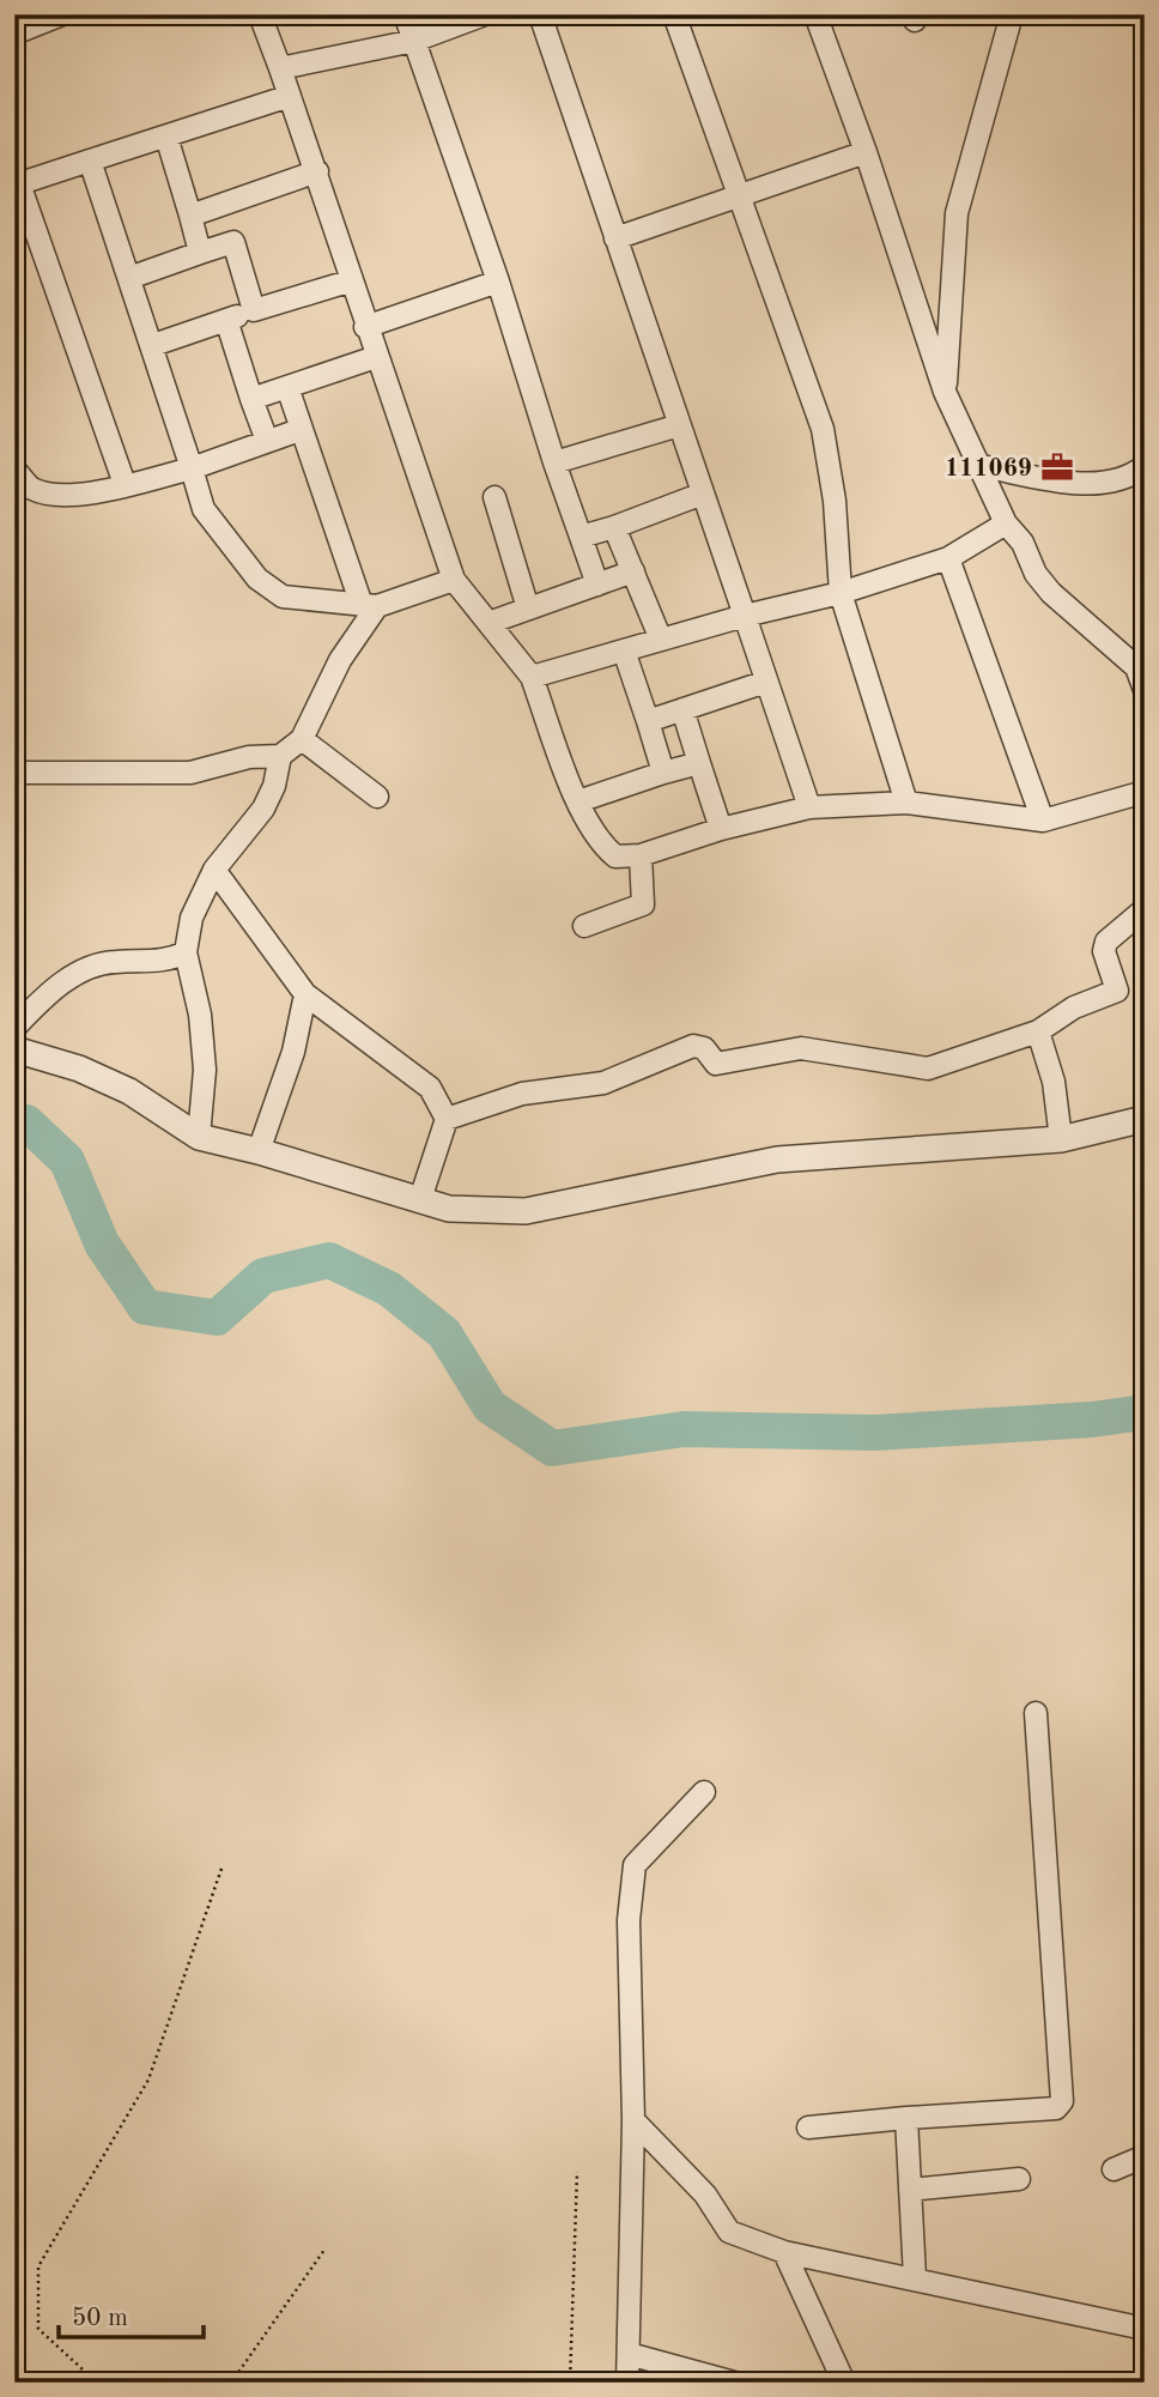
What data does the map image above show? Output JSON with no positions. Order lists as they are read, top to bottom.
{
  "places": {
    "office": ["111069"]
  },
  "scale_bar": "50 m"
}
